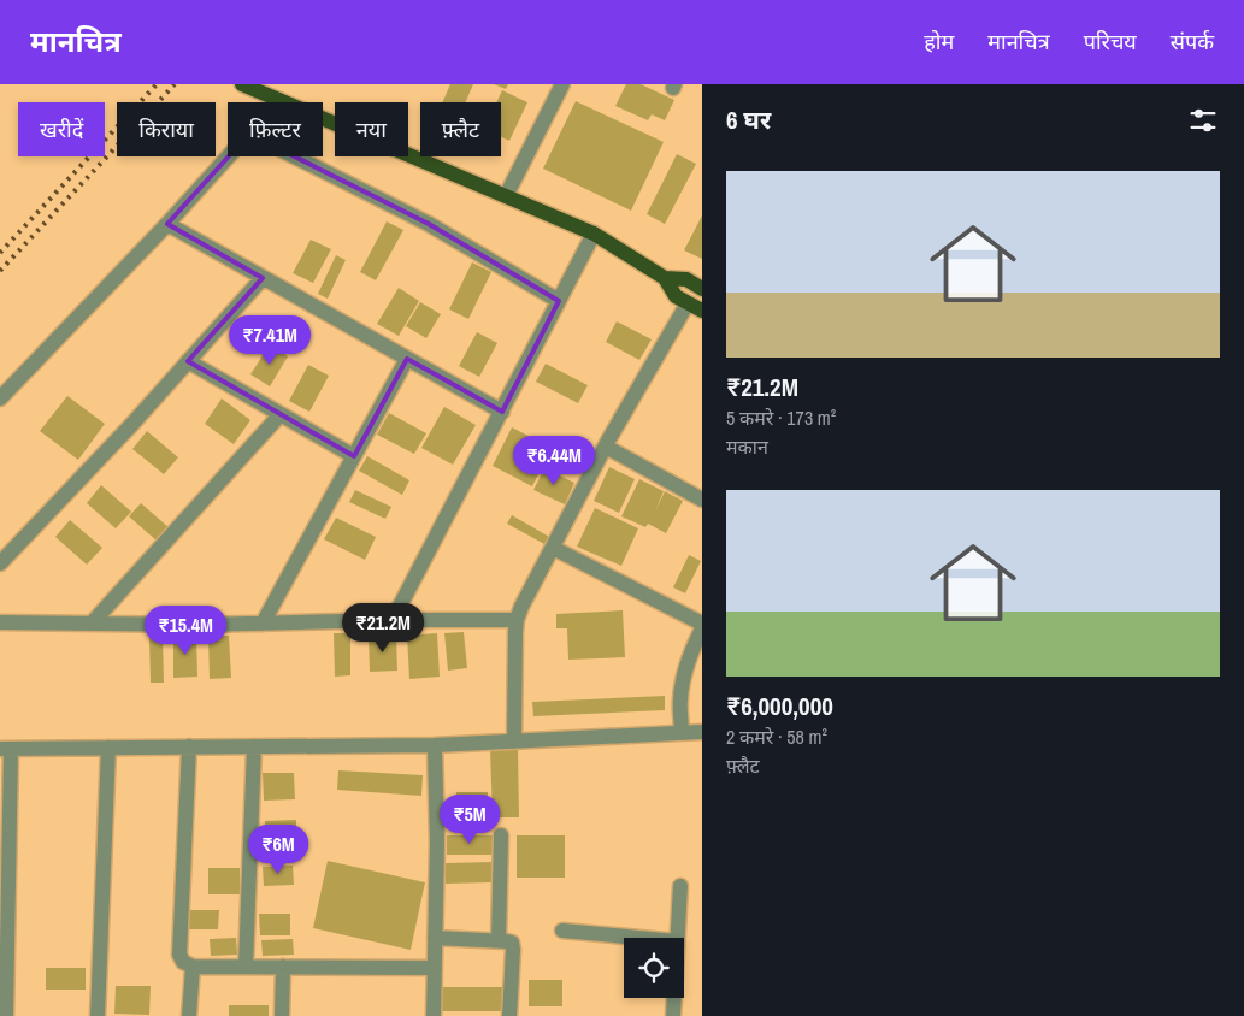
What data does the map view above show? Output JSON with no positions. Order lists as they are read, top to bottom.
{
  "page": {
    "header": "मानचित्र",
    "nav": [
      "होम",
      "मानचित्र",
      "परिचय",
      "संपर्क"
    ],
    "heading": "6 घर",
    "chip": [
      "खरीदें",
      "किराया",
      "फ़िल्टर",
      "नया",
      "फ़्लैट"
    ],
    "list": [
      {
        "name": "₹21.2M",
        "note": "5 कमरे · 173 m² · मकान"
      },
      {
        "name": "₹6,000,000",
        "note": "2 कमरे · 58 m² · फ़्लैट"
      }
    ],
    "price": [
      "₹7.41M",
      "₹6.44M",
      "₹21.2M",
      "₹15.4M",
      "₹5M",
      "₹6M"
    ]
  }
}
